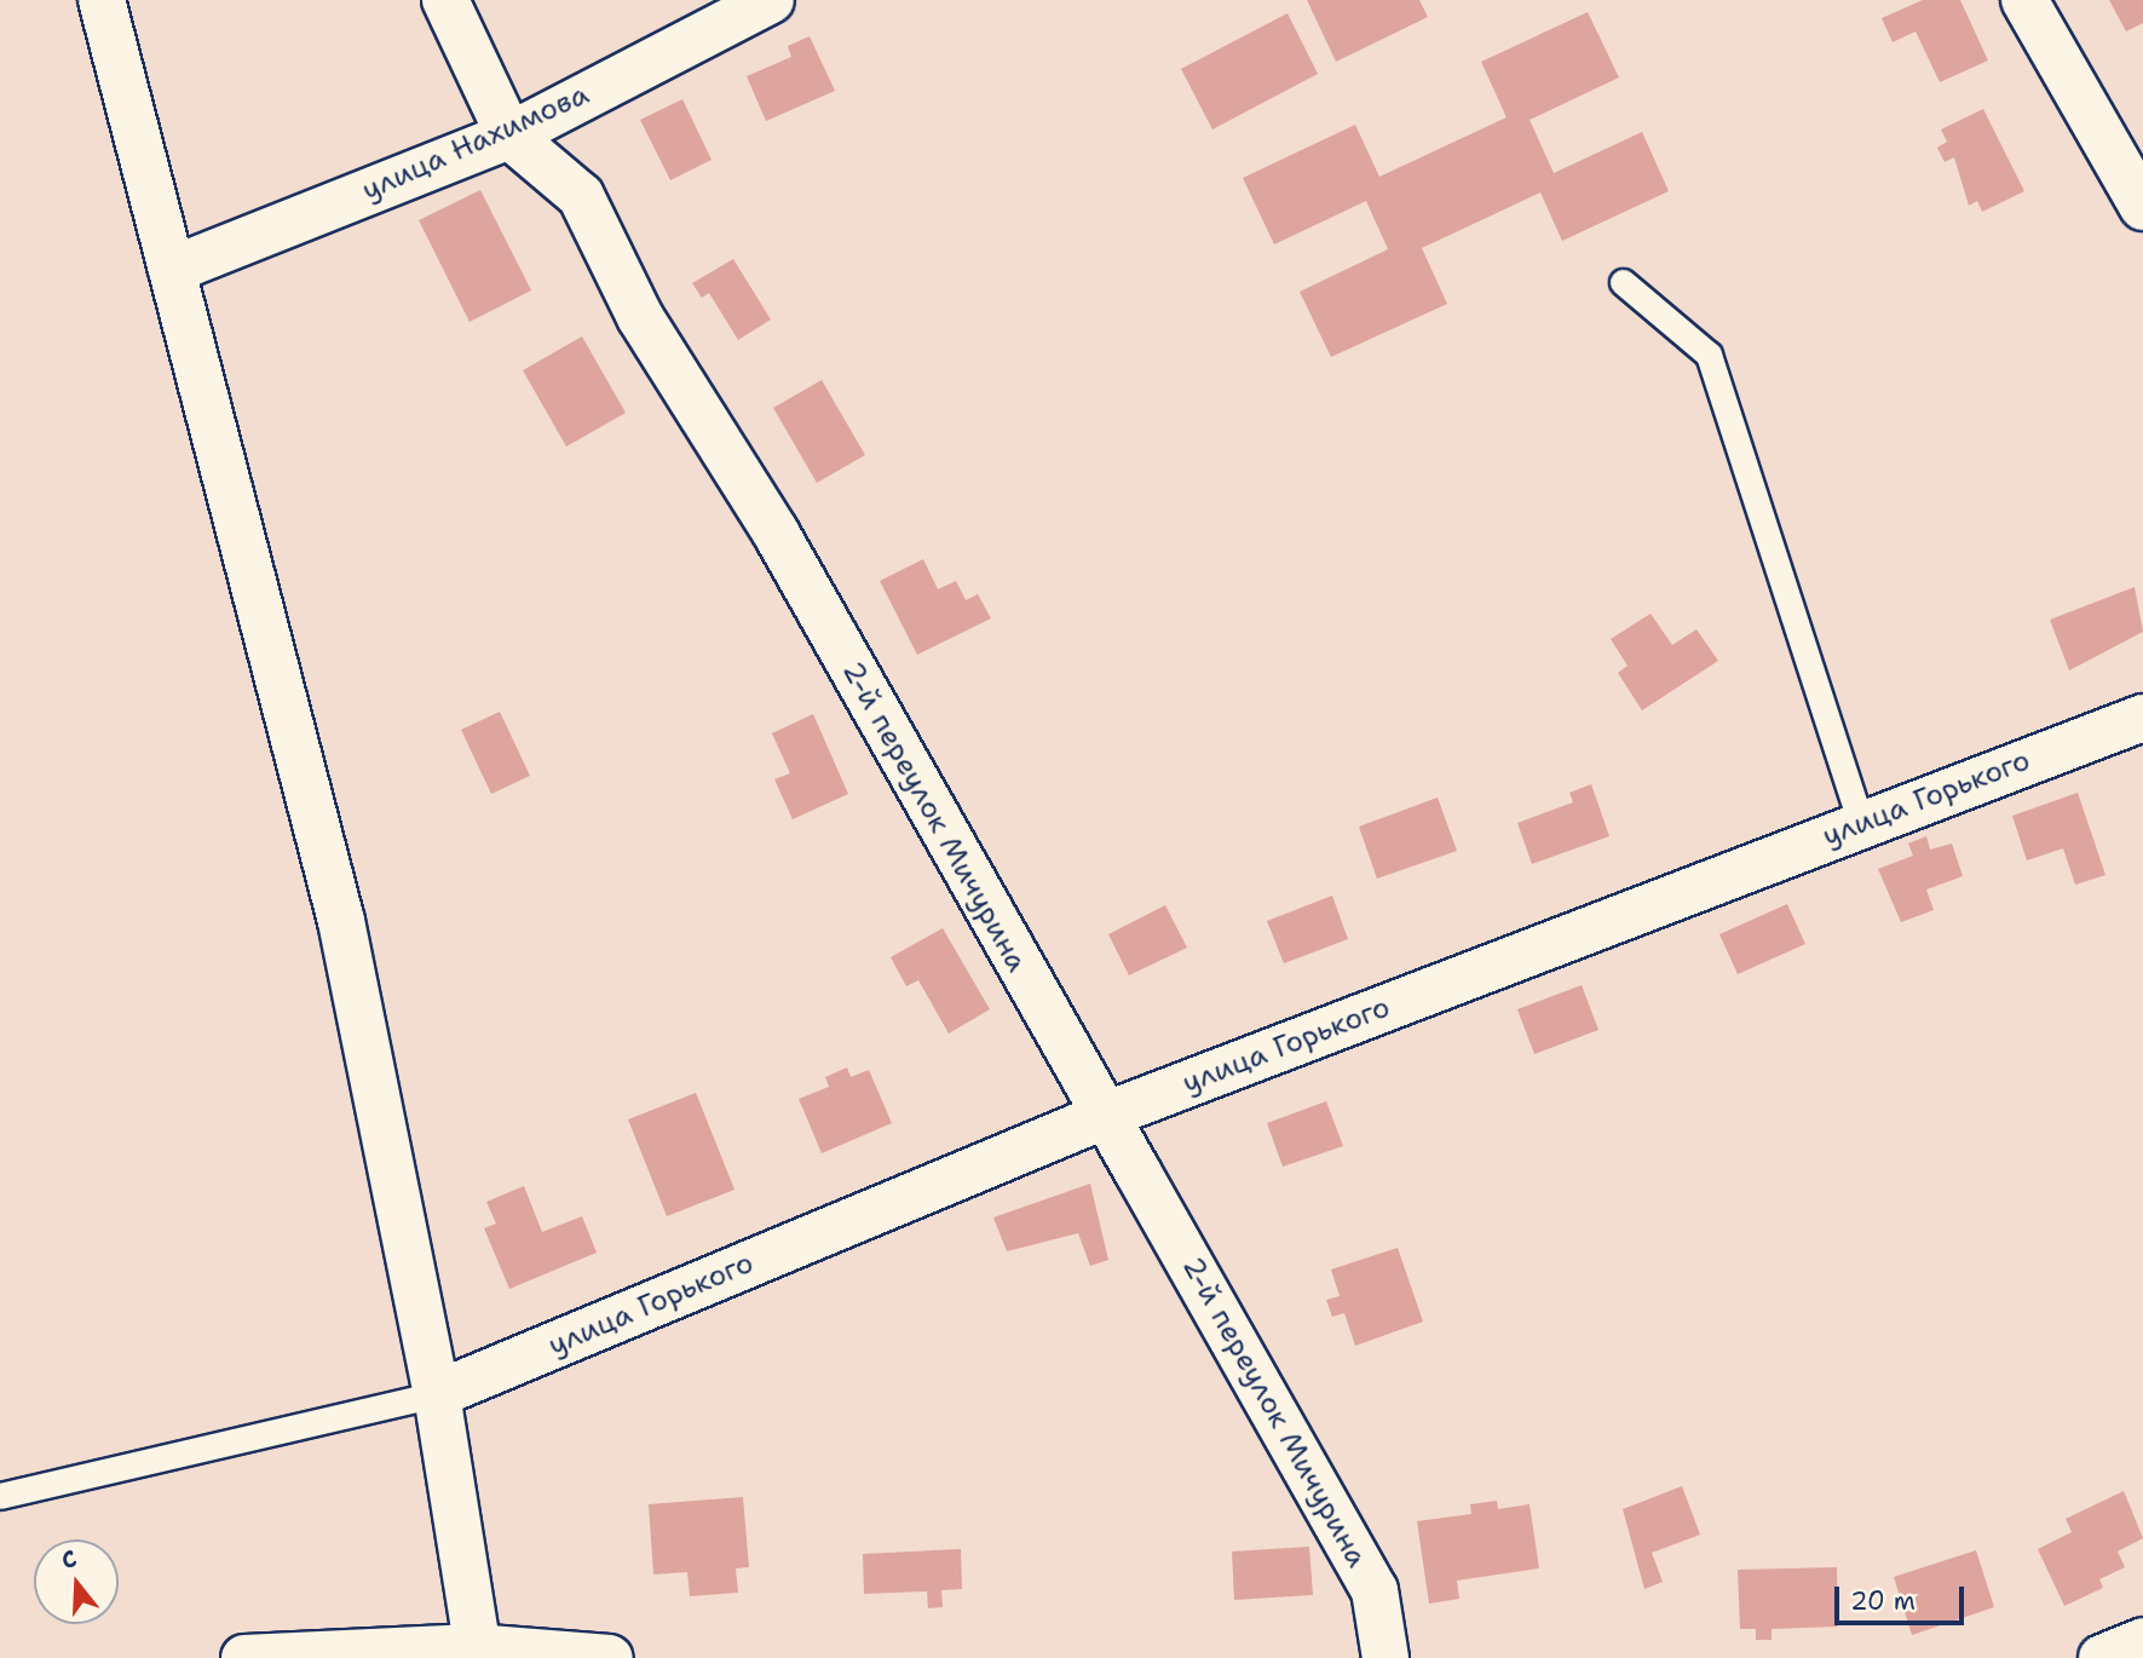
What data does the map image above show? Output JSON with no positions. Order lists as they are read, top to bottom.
{
  "streets": {
    "street": ["улица Нахимова", "улица Горького", "2-й переулок Мичурина"]
  },
  "crossings": [
    ["улица Нахимова", "2-й переулок Мичурина"],
    ["улица Горького", "2-й переулок Мичурина"]
  ],
  "scale_bar": "20 m",
  "north": "top"
}
